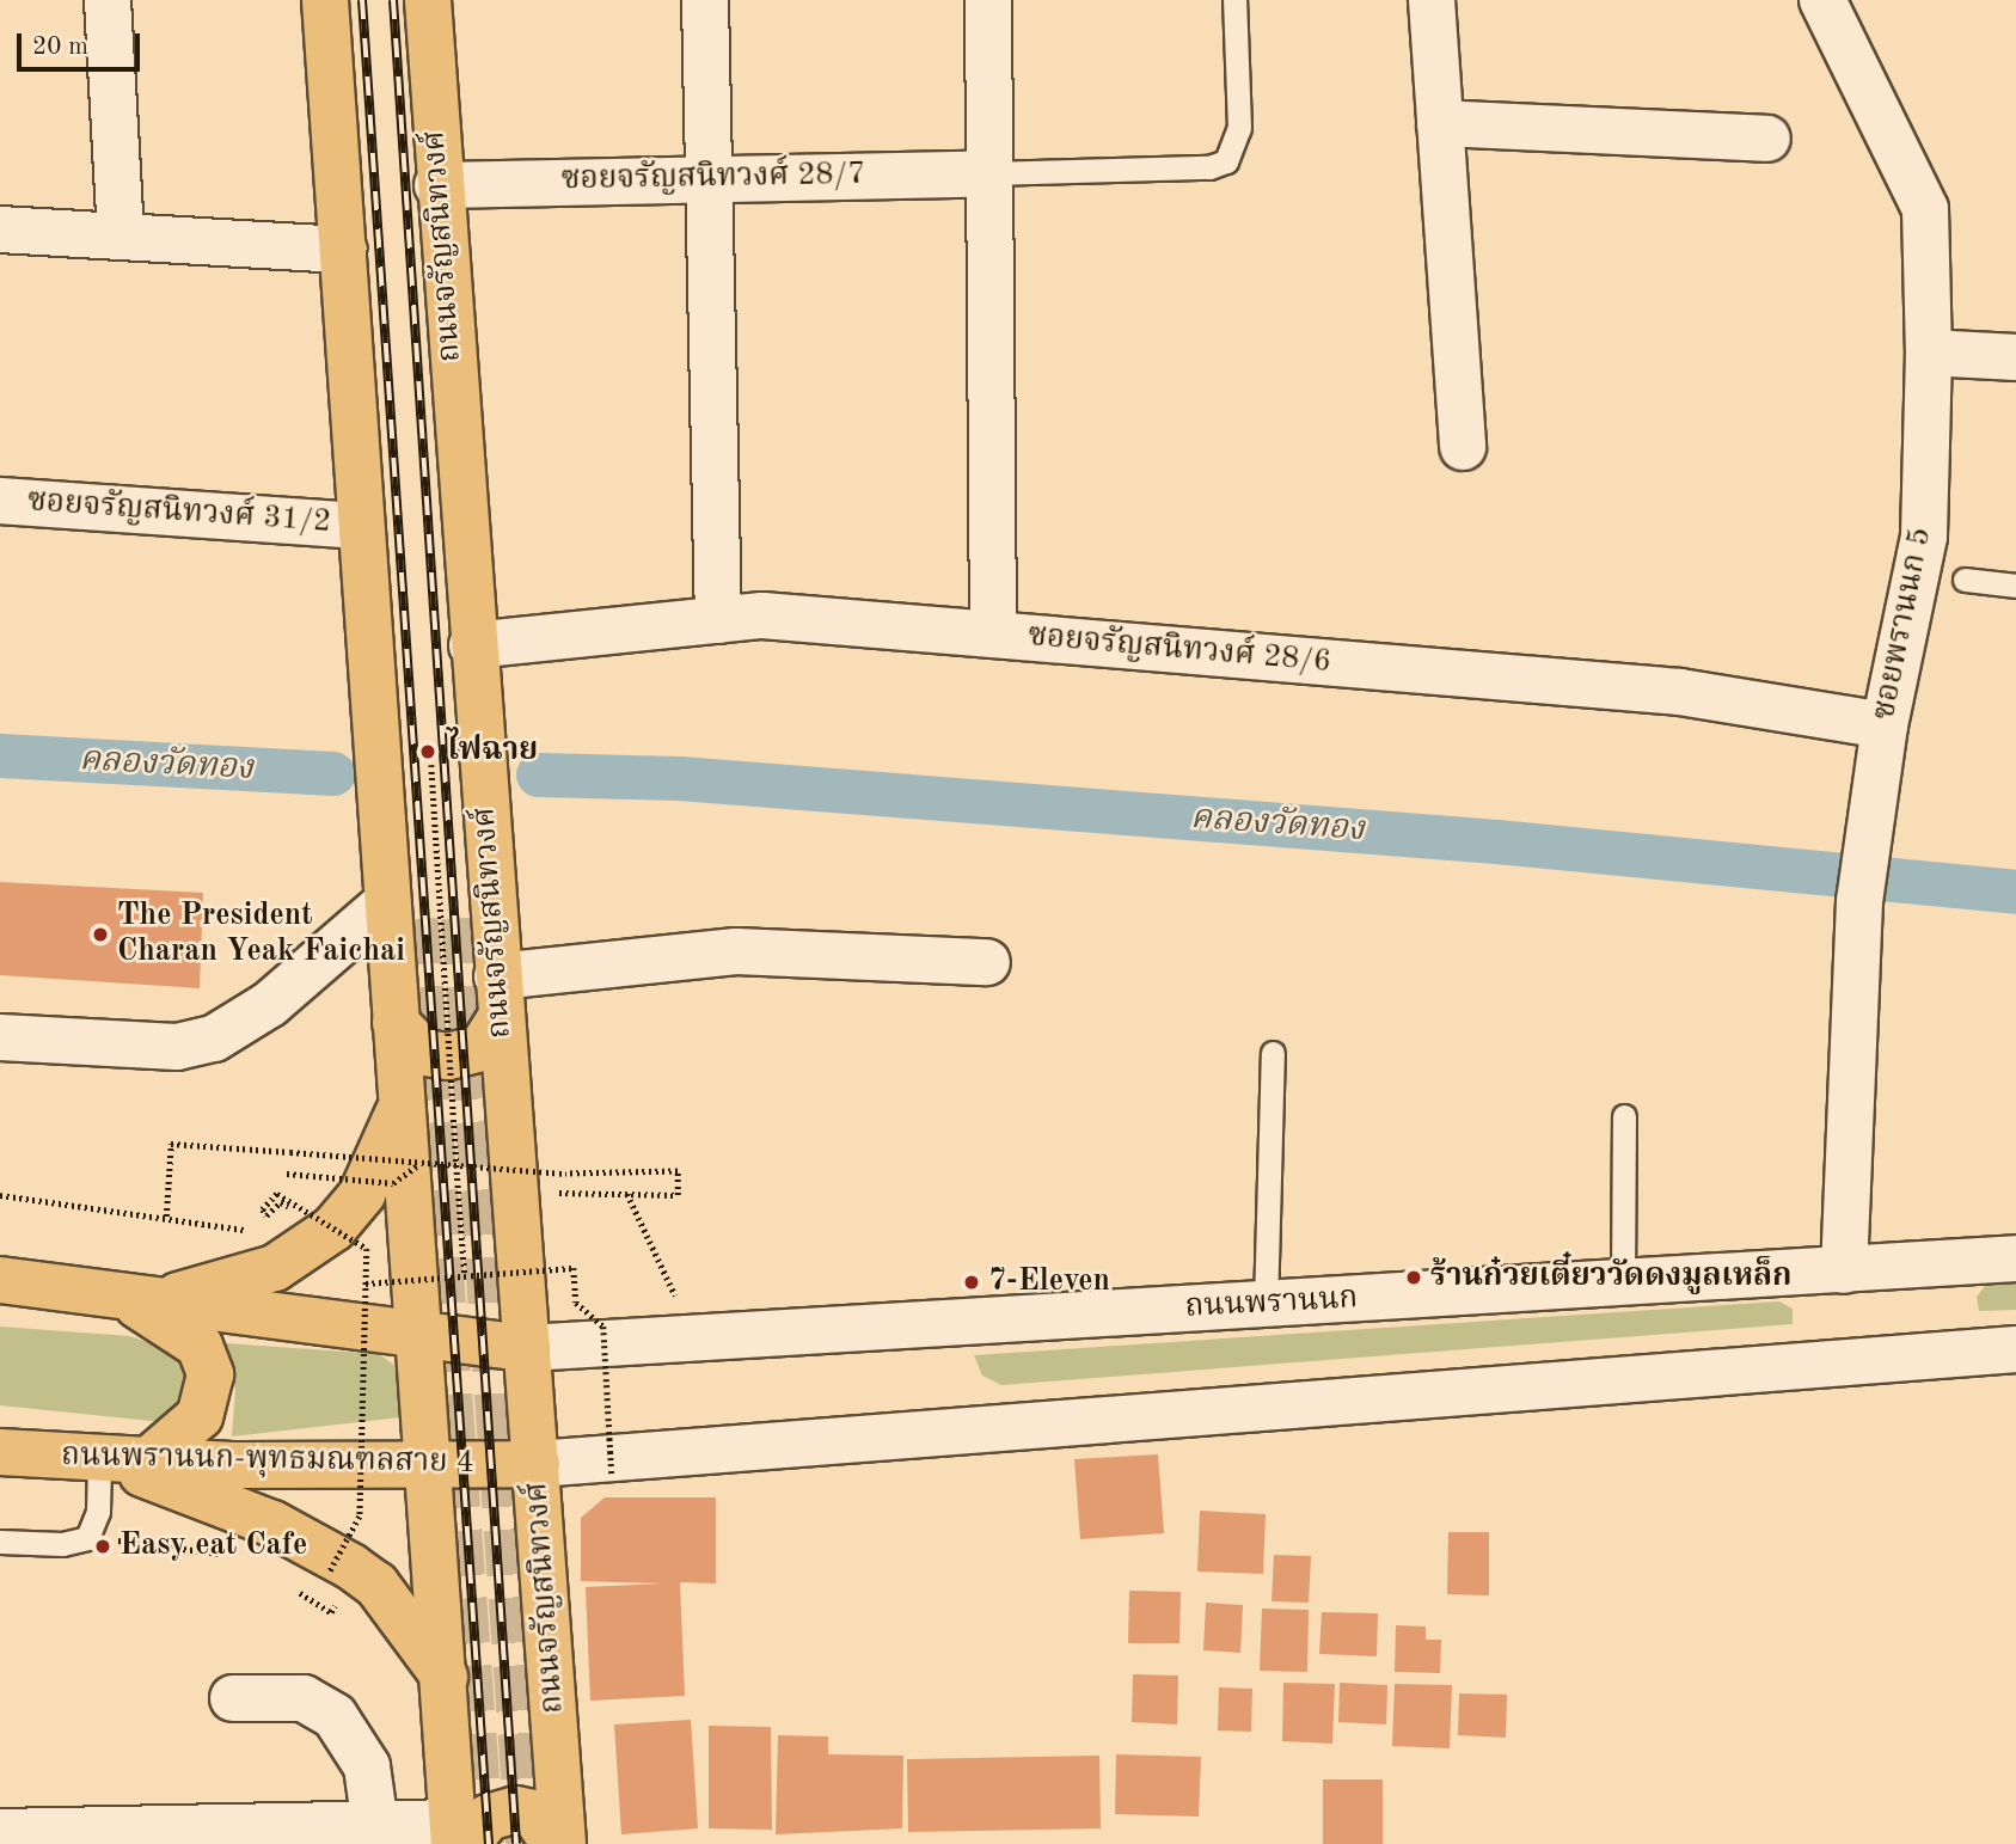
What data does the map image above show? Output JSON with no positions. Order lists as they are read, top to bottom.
{
  "streets": {
    "main road": ["ถนนจรัญสนิทวงศ์", "ถนนพรานนก-พุทธมณฑลสาย 4"],
    "street": [
      "ซอยจรัญสนิทวงศ์ 28/7",
      "ซอยจรัญสนิทวงศ์ 31/2",
      "ซอยพรานนก 5",
      "ซอยจรัญสนิทวงศ์ 28/6",
      "ถนนพรานนก"
    ]
  },
  "crossings": [
    ["ซอยจรัญสนิทวงศ์ 28/7", "ถนนจรัญสนิทวงศ์"],
    ["ถนนจรัญสนิทวงศ์", "ซอยจรัญสนิทวงศ์ 28/6"],
    ["ถนนจรัญสนิทวงศ์", "ถนนพรานนก"],
    ["ถนนจรัญสนิทวงศ์", "ถนนพรานนก-พุทธมณฑลสาย 4"],
    ["ซอยพรานนก 5", "ซอยจรัญสนิทวงศ์ 28/6"],
    ["ซอยพรานนก 5", "ถนนพรานนก"]
  ],
  "water": ["คลองวัดทอง"],
  "places": [
    "ไฟฉาย",
    "The President Charan Yeak Faichai",
    "ร้านก๋วยเตี๋ยววัดดงมูลเหล็ก",
    "7-Eleven",
    "Easy eat Cafe"
  ],
  "scale_bar": "20 m"
}
